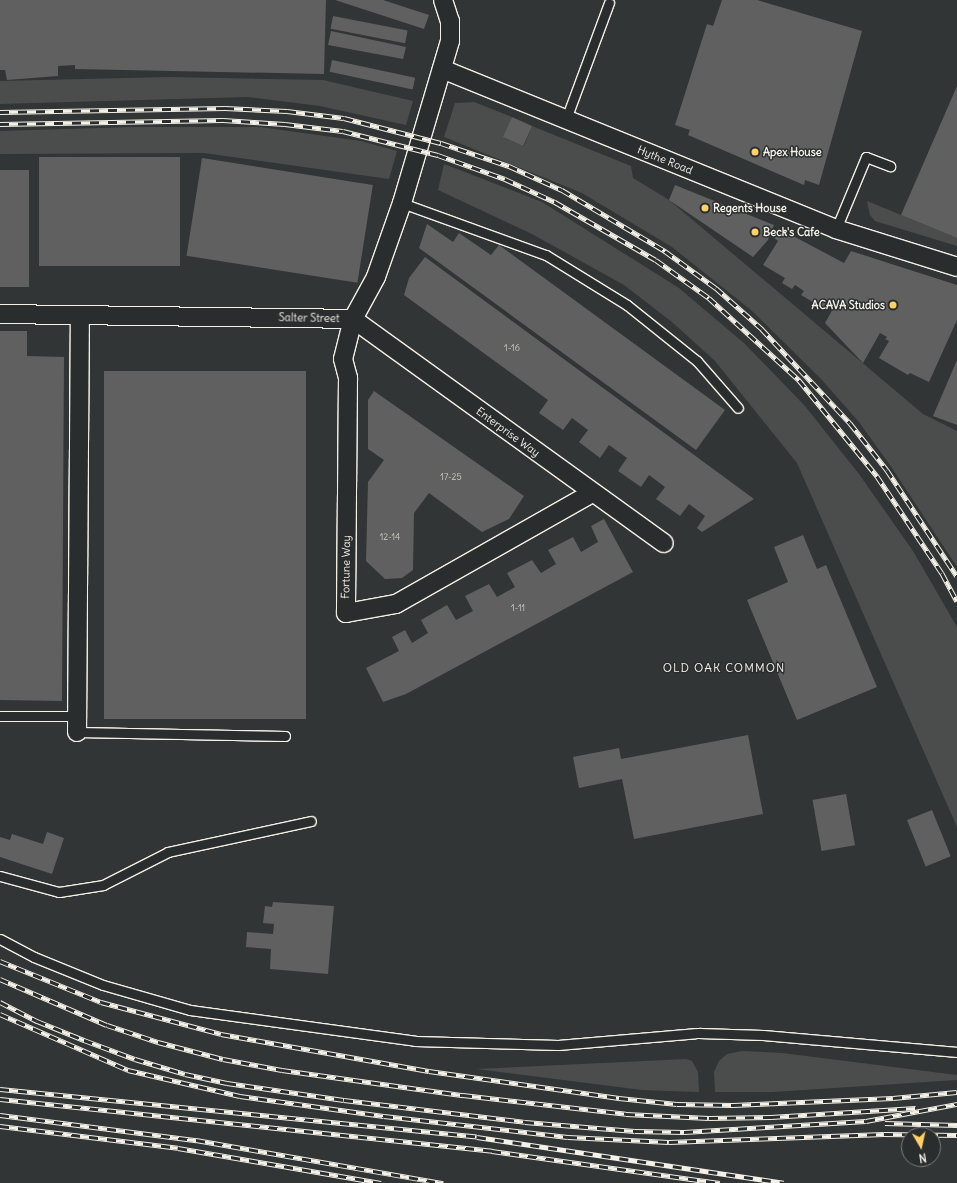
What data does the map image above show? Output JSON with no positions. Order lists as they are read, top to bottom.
{
  "streets": {
    "street": [
      "Hythe Road",
      "Salter Street",
      "Enterprise Way",
      "Fortune Way"
    ]
  },
  "crossings": [
    ["Hythe Road", "Salter Street"],
    ["Salter Street", "Enterprise Way"],
    ["Salter Street", "Fortune Way"],
    ["Enterprise Way", "Fortune Way"]
  ],
  "districts": ["OLD OAK COMMON"],
  "places": [
    "Apex House",
    "Regents House",
    "Beck's Cafe",
    "ACAVA Studios"
  ],
  "house_numbers": [
    "1-16",
    "17-25",
    "12-14",
    "1-11"
  ],
  "north": "bottom"
}
